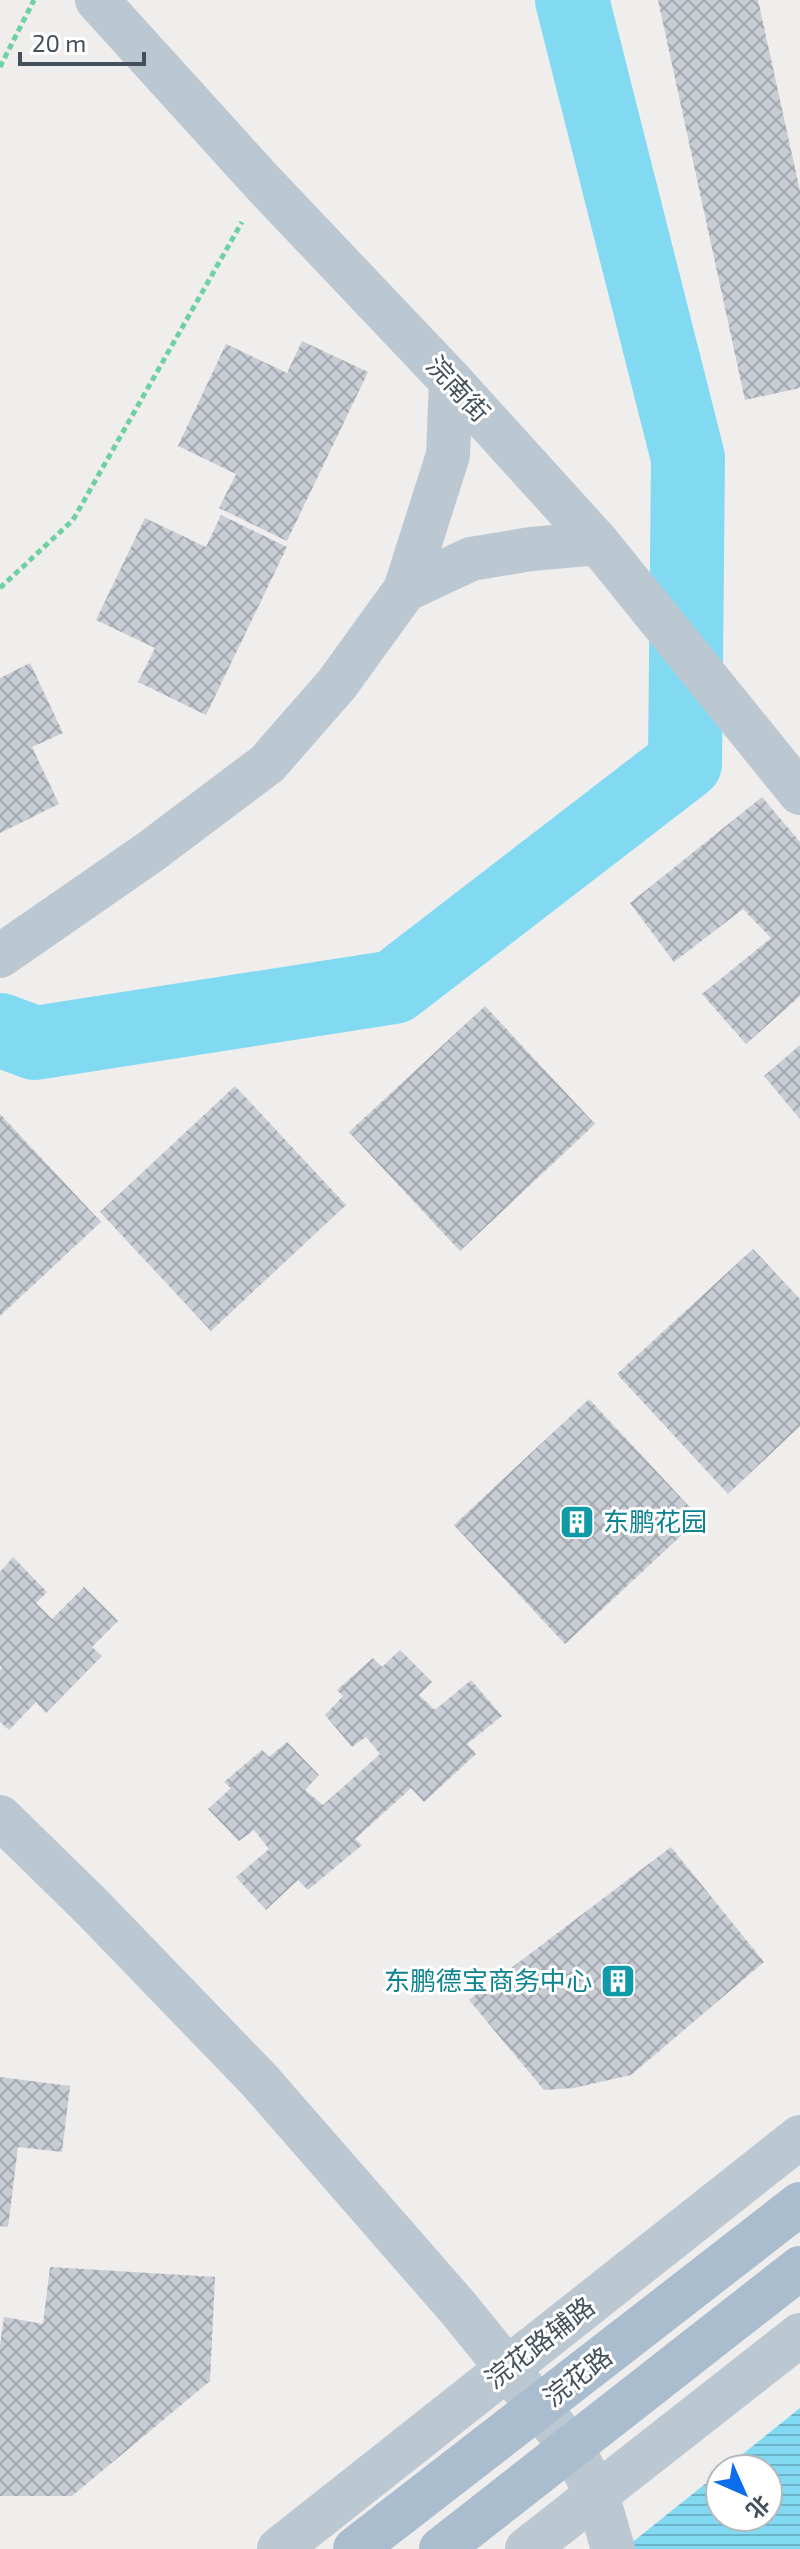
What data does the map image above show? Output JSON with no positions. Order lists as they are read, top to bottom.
{
  "streets": {
    "main road": ["浣花路"],
    "street": ["浣南街", "浣花路辅路"]
  },
  "places": {
    "building": ["东鹏花园", "东鹏德宝商务中心"]
  },
  "scale_bar": "20 m",
  "north": "bottom right"
}
